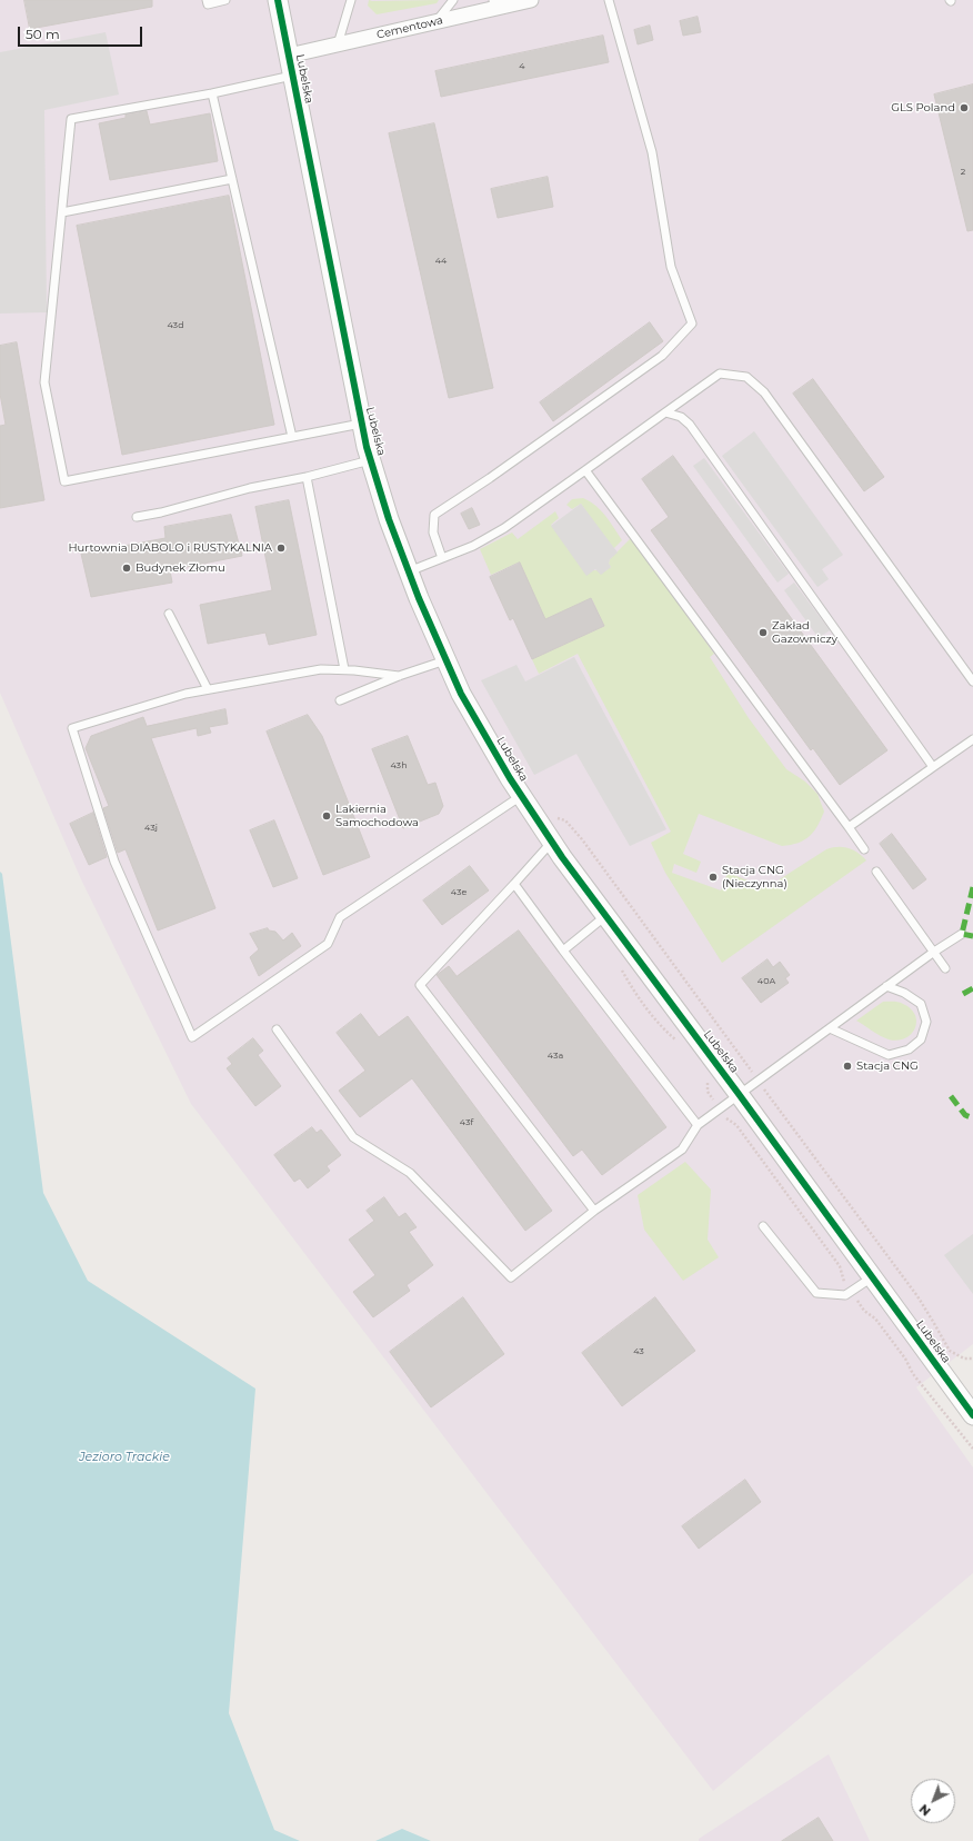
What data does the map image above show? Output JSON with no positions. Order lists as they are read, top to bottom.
{
  "streets": {
    "street": ["Cementowa", "Lubelska"]
  },
  "crossings": [
    ["Cementowa", "Lubelska"]
  ],
  "water": ["Jezioro Trackie"],
  "places": [
    "GLS Poland",
    "Hurtownia DIABOLO i RUSTYKALNIA",
    "Budynek Złomu",
    "Zakład Gazowniczy",
    "Lakiernia Samochodowa",
    "Stacja CNG (Nieczynna)",
    "Stacja CNG"
  ],
  "house_numbers": [
    "4",
    "2",
    "44",
    "43d",
    "43h",
    "43j",
    "43e",
    "40A",
    "43a",
    "43f",
    "43"
  ],
  "scale_bar": "50 m",
  "north": "bottom left"
}
